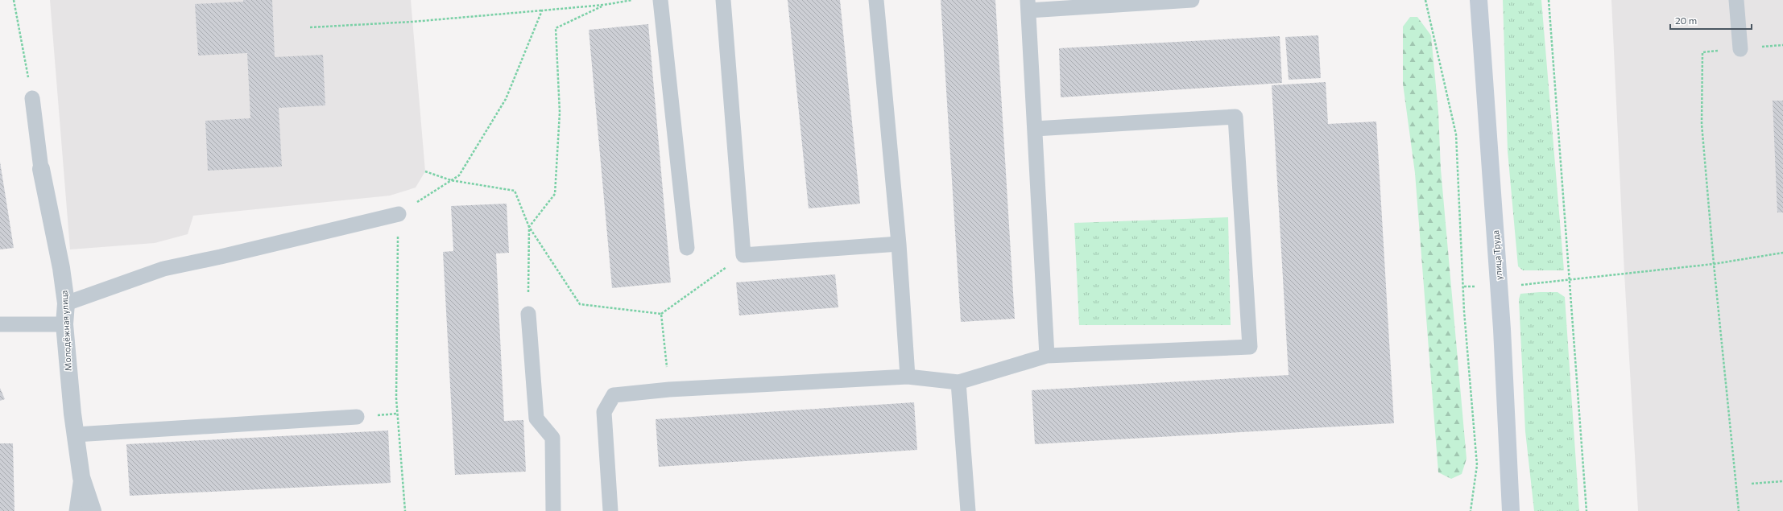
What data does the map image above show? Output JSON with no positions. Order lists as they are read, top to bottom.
{
  "streets": {
    "street": ["улица Труда", "Молодёжная улица"]
  },
  "scale_bar": "20 m"
}
